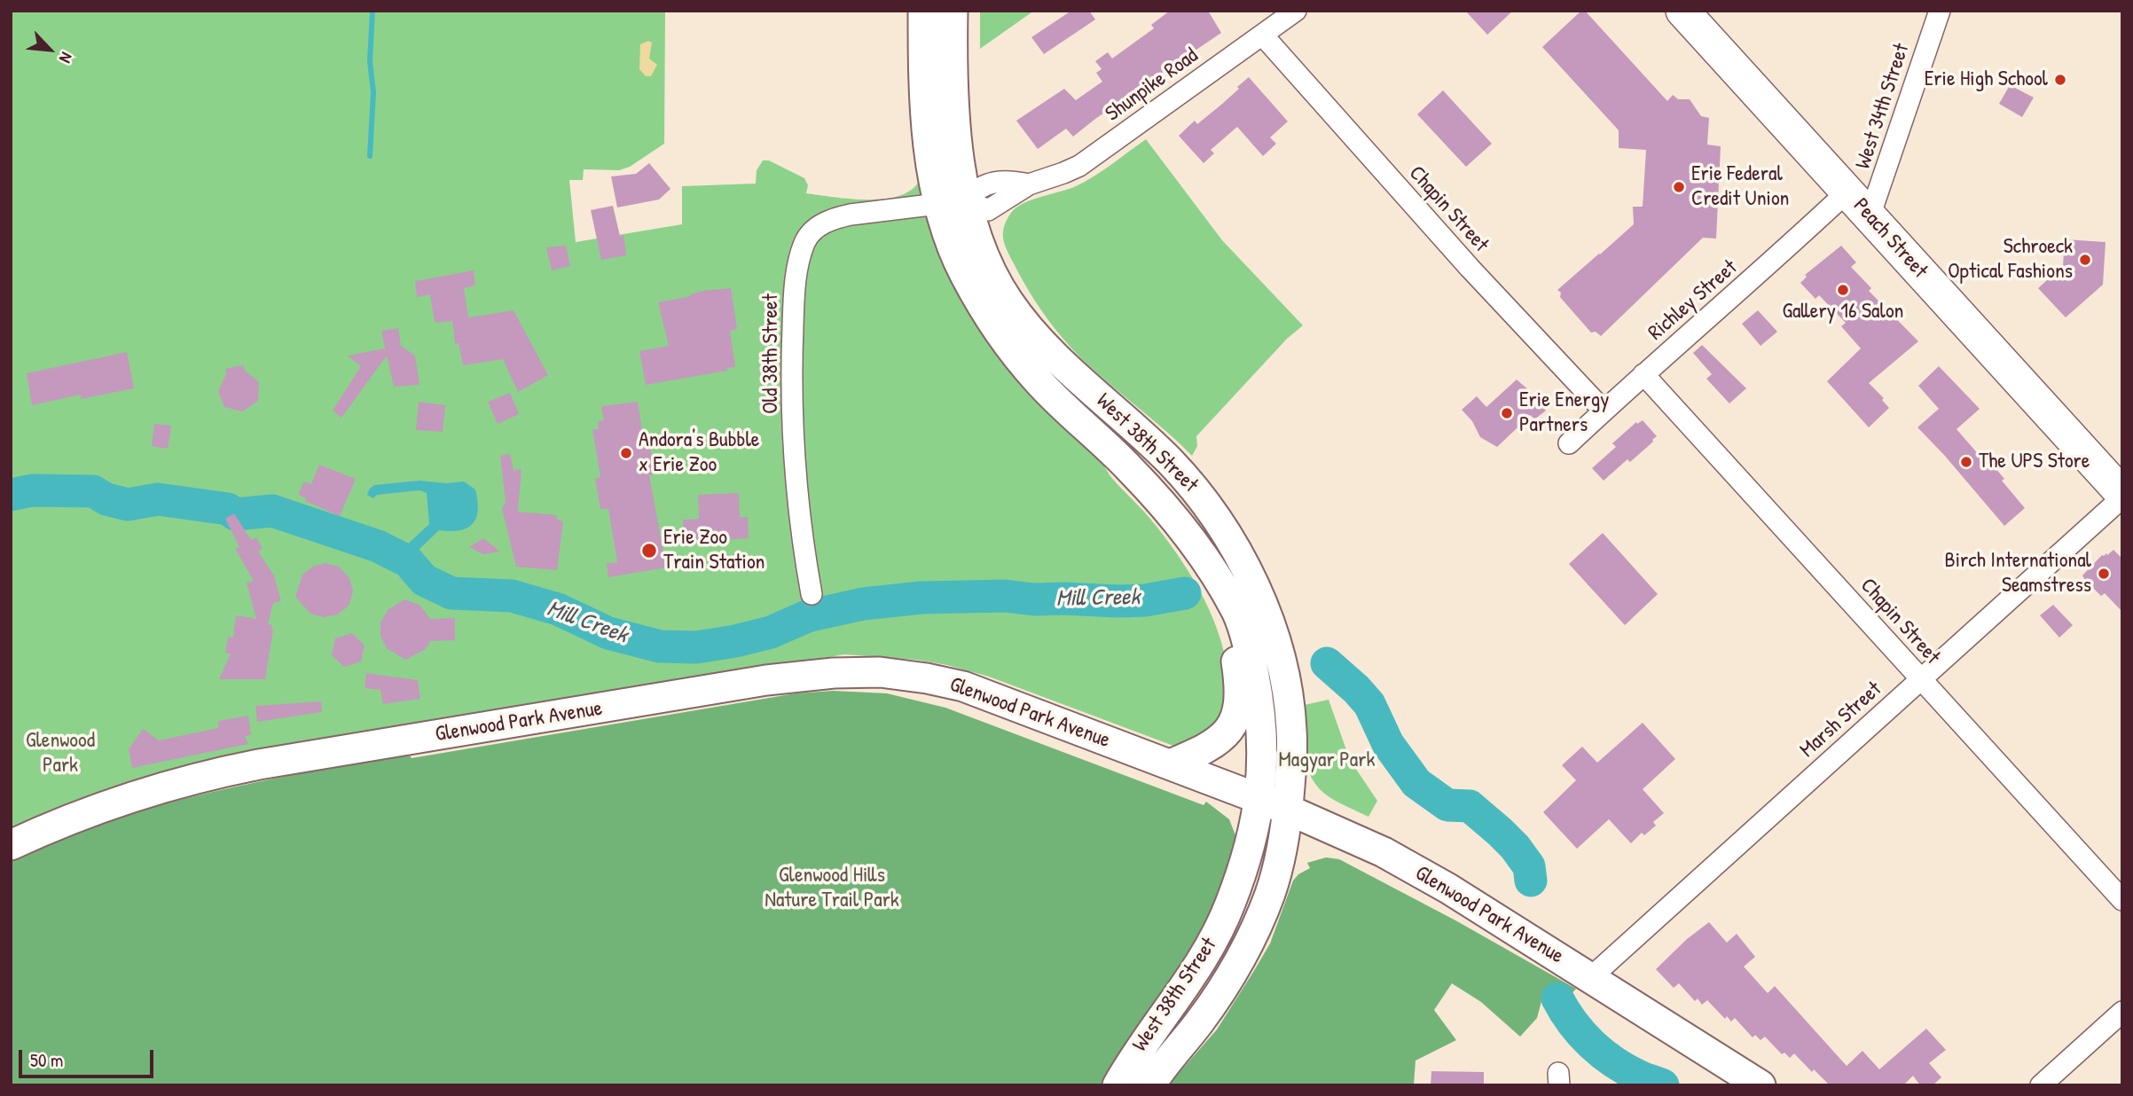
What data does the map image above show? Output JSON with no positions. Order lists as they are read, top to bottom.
{
  "streets": {
    "main road": ["Peach Street", "West 38th Street", "Glenwood Park Avenue"],
    "street": [
      "Shunpike Road",
      "West 34th Street",
      "Chapin Street",
      "Richley Street",
      "Old 38th Street",
      "Marsh Street"
    ]
  },
  "crossings": [
    ["Shunpike Road", "Chapin Street"],
    ["Shunpike Road", "West 38th Street"],
    ["West 34th Street", "Peach Street"],
    ["Chapin Street", "Richley Street"],
    ["Chapin Street", "Marsh Street"],
    ["Peach Street", "Richley Street"],
    ["Peach Street", "Marsh Street"],
    ["Old 38th Street", "West 38th Street"],
    ["West 38th Street", "Glenwood Park Avenue"],
    ["Glenwood Park Avenue", "Marsh Street"]
  ],
  "water": ["Mill Creek"],
  "parks": ["Glenwood Park", "Magyar Park", "Glenwood Hills Nature Trail Park"],
  "places": [
    "Erie High School",
    "Erie Federal Credit Union",
    "Schroeck Optical Fashions",
    "Gallery 16 Salon",
    "Erie Energy Partners",
    "Andora's Bubble x Erie Zoo",
    "The UPS Store",
    "Erie Zoo Train Station",
    "Birch International Seamstress"
  ],
  "scale_bar": "50 m",
  "north": "bottom right"
}
